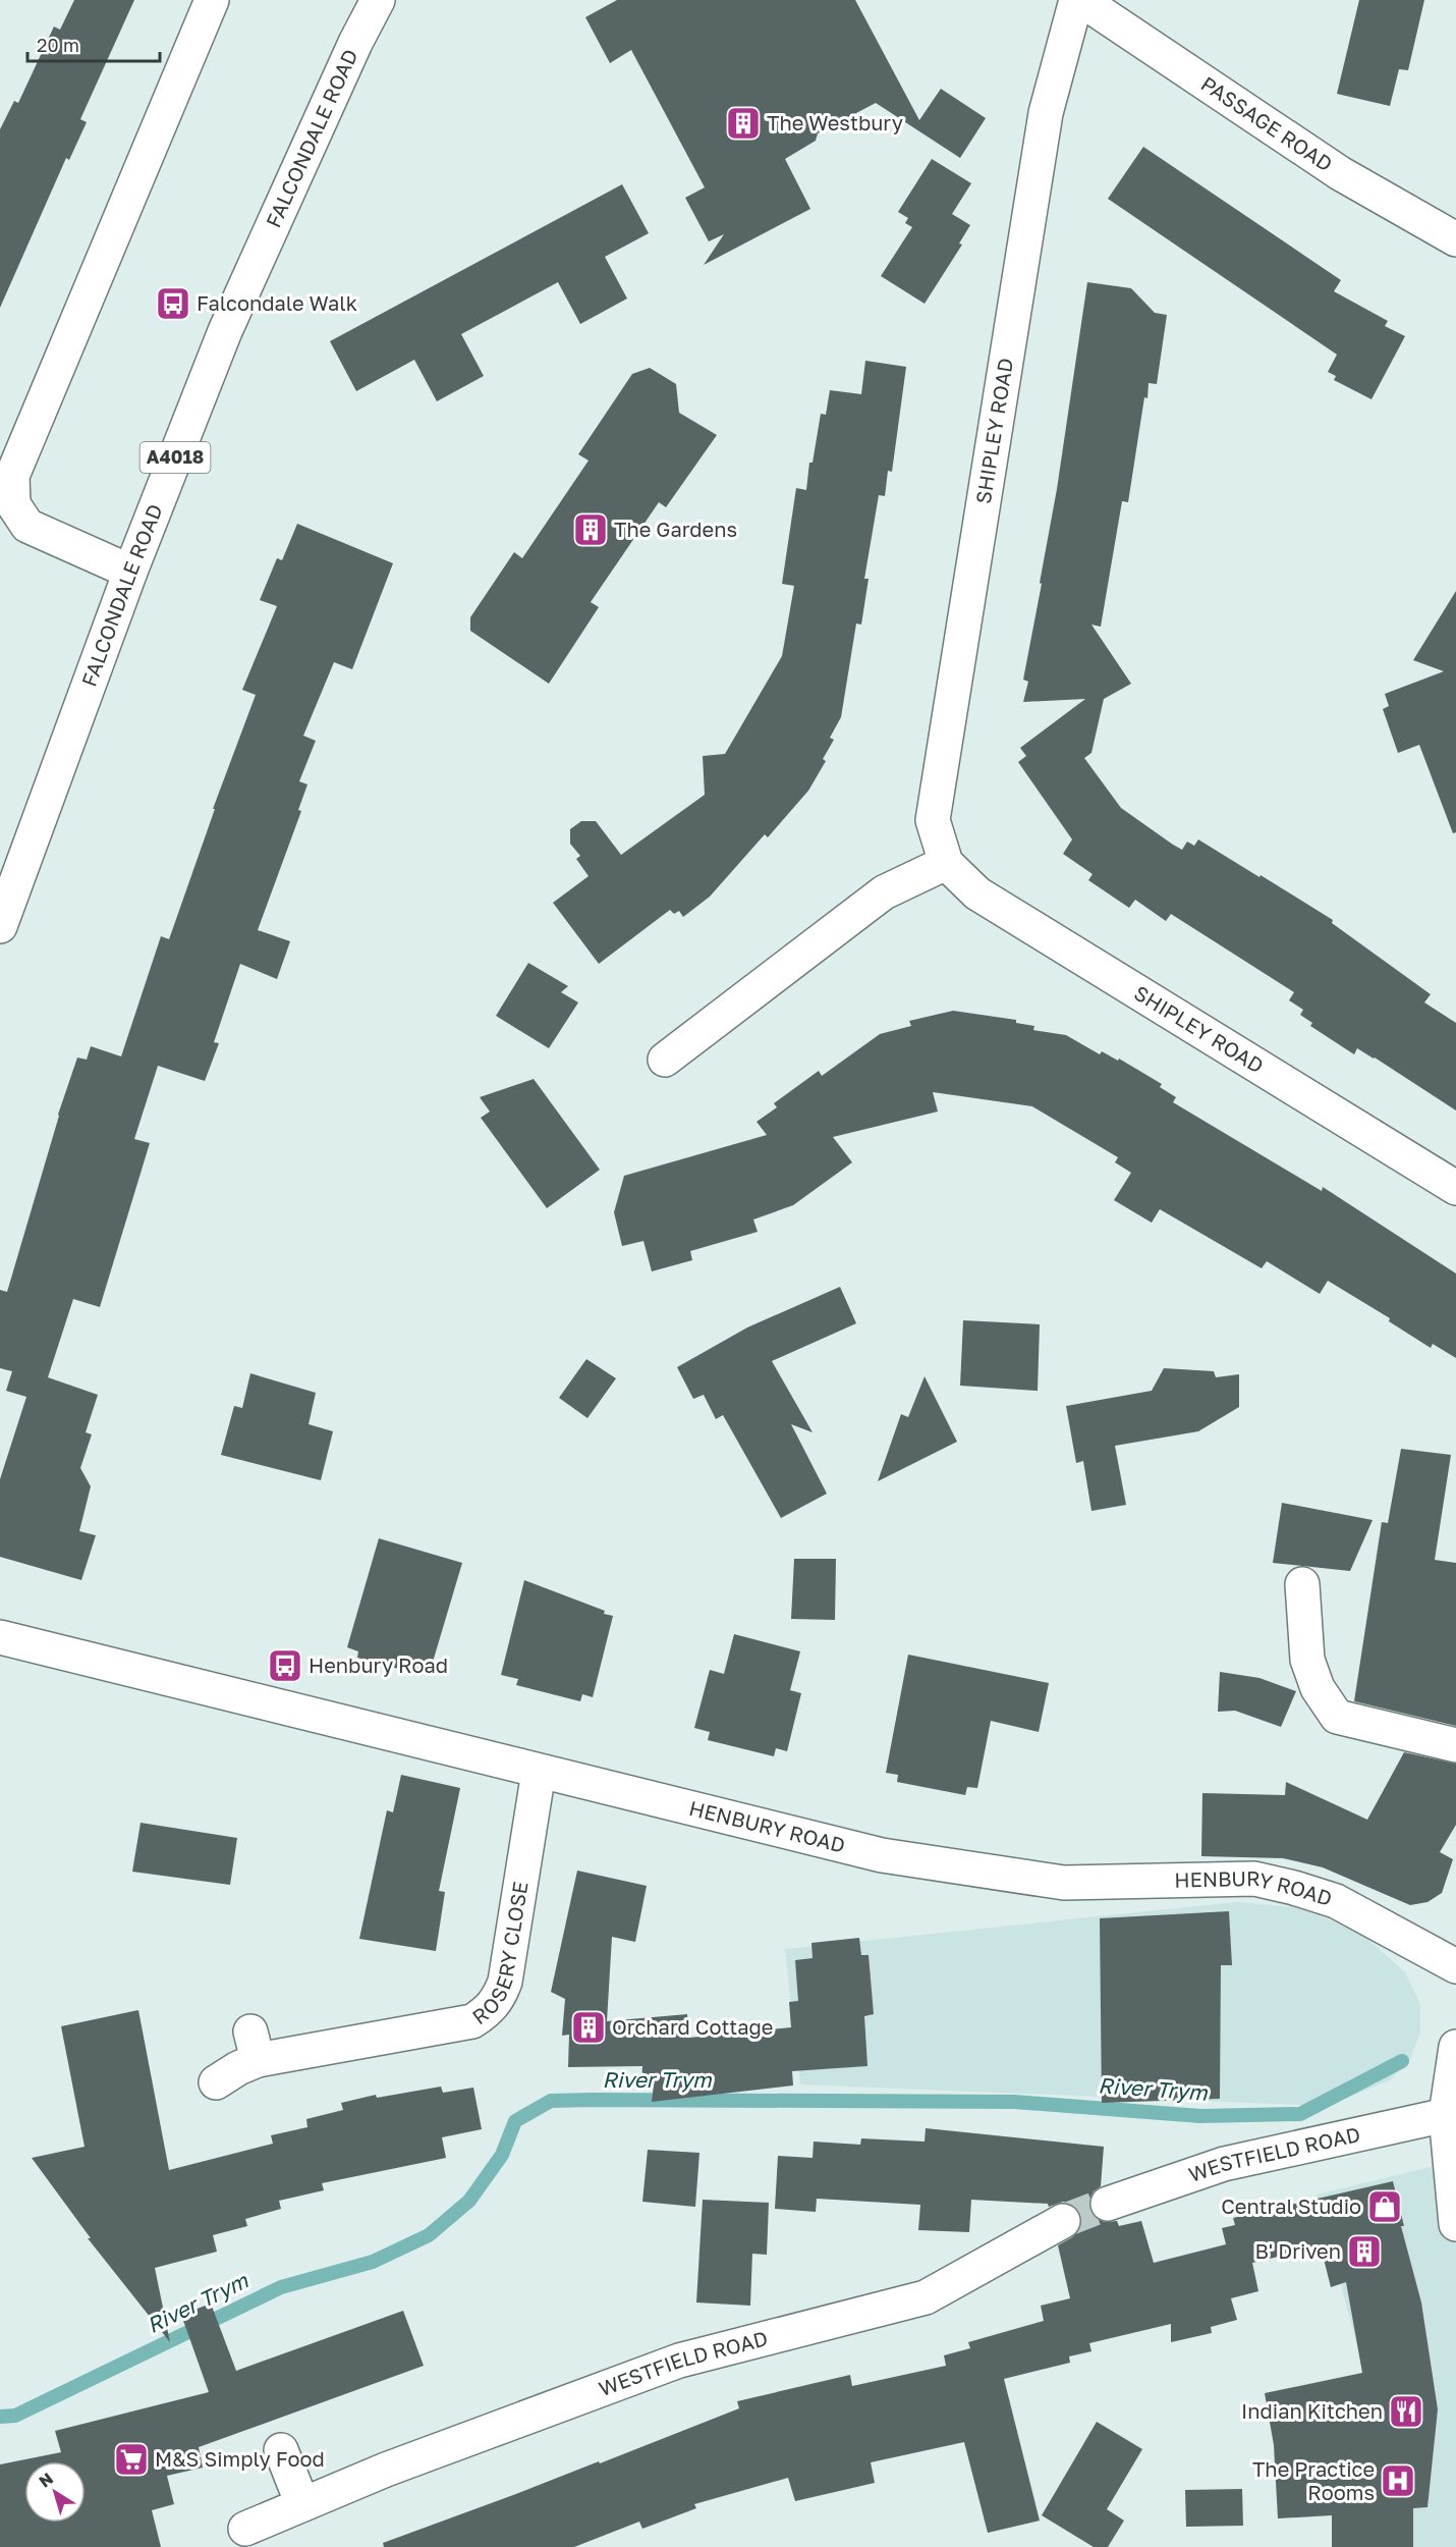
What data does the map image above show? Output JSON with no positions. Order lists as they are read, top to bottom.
{
  "streets": {
    "street": [
      "PASSAGE ROAD",
      "FALCONDALE ROAD",
      "SHIPLEY ROAD",
      "A4018",
      "HENBURY ROAD",
      "ROSERY CLOSE",
      "WESTFIELD ROAD"
    ]
  },
  "crossings": [
    ["HENBURY ROAD", "ROSERY CLOSE"]
  ],
  "water": ["River Trym"],
  "places": {
    "building": [
      "The Westbury",
      "The Gardens",
      "Orchard Cottage",
      "B' Driven"
    ],
    "bus stop": ["Falcondale Walk", "Henbury Road"],
    "shop": ["Central Studio"],
    "restaurant": ["Indian Kitchen"],
    "supermarket": ["M&S Simply Food"],
    "hospital": ["The Practice Rooms"]
  },
  "scale_bar": "20 m",
  "north": "top left"
}
